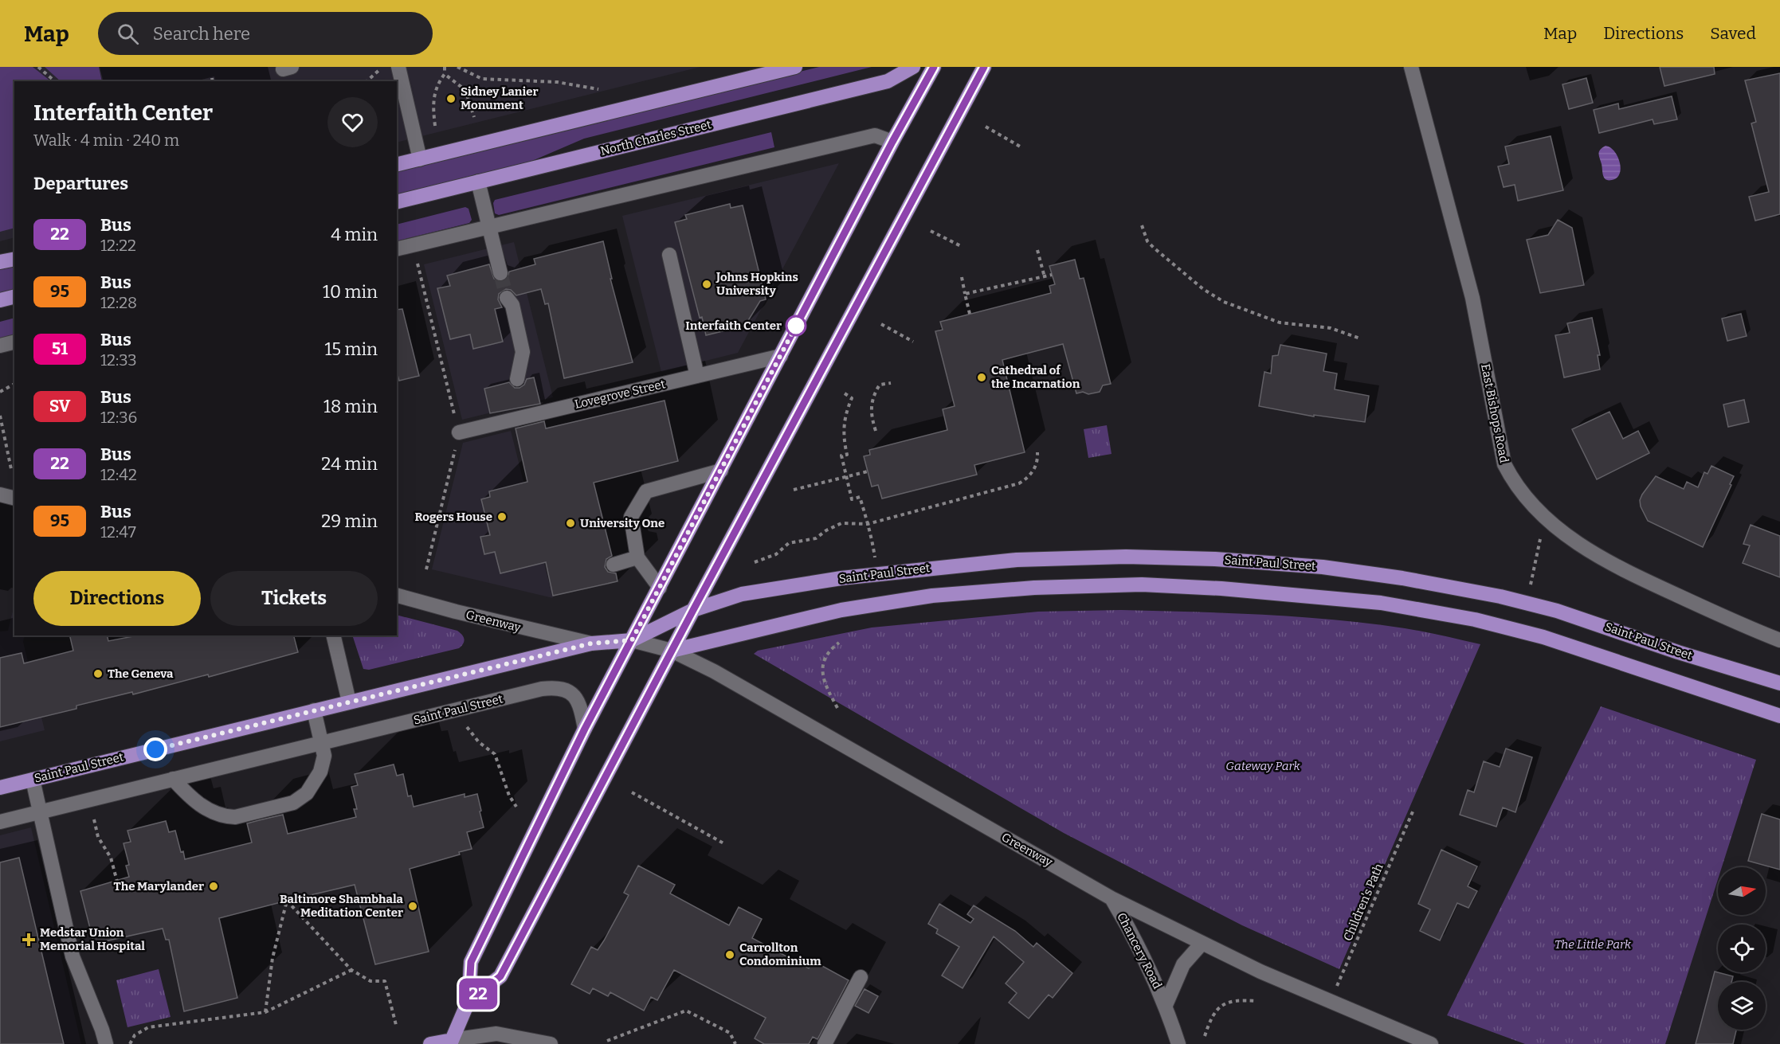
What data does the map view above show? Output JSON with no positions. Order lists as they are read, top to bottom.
{
  "streets": {
    "main road": ["North Charles Street", "Saint Paul Street"],
    "street": [
      "Lovegrove Street",
      "East Bishops Road",
      "Greenway",
      "Chancery Road"
    ],
    "path": ["Children's Path"]
  },
  "crossings": [
    ["Saint Paul Street", "Greenway"],
    ["Greenway", "Children's Path"],
    ["Greenway", "Chancery Road"]
  ],
  "parks": ["Gateway Park", "The Little Park"],
  "places": {
    "other": [
      "Sidney Lanier Monument",
      "Johns Hopkins University",
      "Interfaith Center",
      "Cathedral of the Incarnation",
      "Rogers House",
      "University One",
      "The Geneva",
      "The Marylander",
      "Baltimore Shambhala Meditation Center",
      "Carrollton Condominium"
    ],
    "health": ["Medstar Union Memorial Hospital"]
  },
  "lines": ["bus line 22"],
  "north": "right",
  "page": {
    "header": "Map",
    "search": "Search here",
    "nav": ["Map", "Directions", "Saved"],
    "on_map": "22",
    "heading": [
      ["Interfaith Center", "Walk · 4 min · 240 m"],
      "Departures"
    ],
    "list": [
      {
        "mark": "22",
        "name": "Bus",
        "note": "12:22",
        "value": "4 min"
      },
      {
        "mark": "95",
        "name": "Bus",
        "note": "12:28",
        "value": "10 min"
      },
      {
        "mark": "51",
        "name": "Bus",
        "note": "12:33",
        "value": "15 min"
      },
      {
        "mark": "SV",
        "name": "Bus",
        "note": "12:36",
        "value": "18 min"
      },
      {
        "mark": "22",
        "name": "Bus",
        "note": "12:42",
        "value": "24 min"
      },
      {
        "mark": "95",
        "name": "Bus",
        "note": "12:47",
        "value": "29 min"
      }
    ],
    "buttons": ["Directions", "Tickets"]
  }
}
